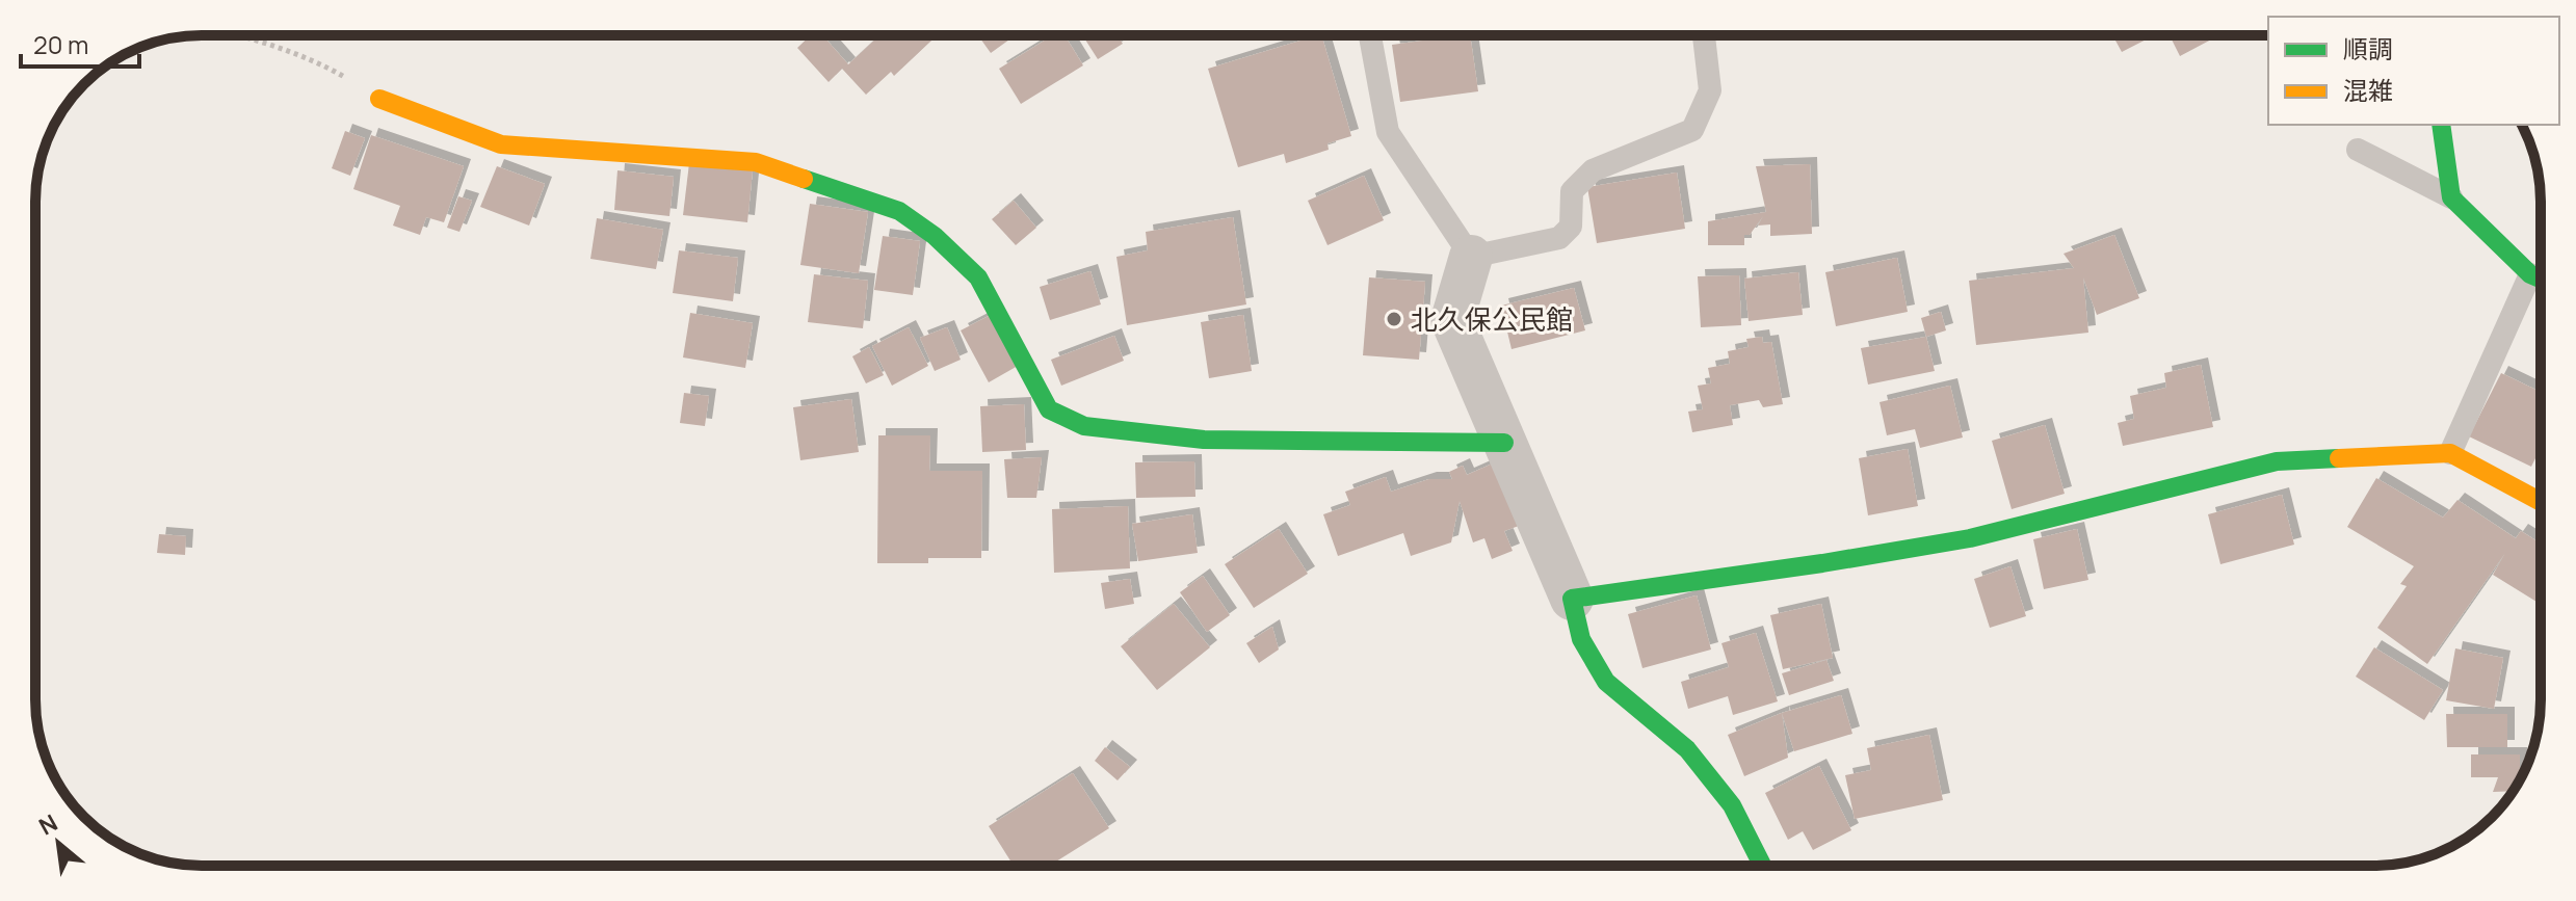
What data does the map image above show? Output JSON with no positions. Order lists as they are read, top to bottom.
{
  "places": ["北久保公民館"],
  "legend": ["順調", "混雑"],
  "scale_bar": "20 m",
  "north": "top left"
}
